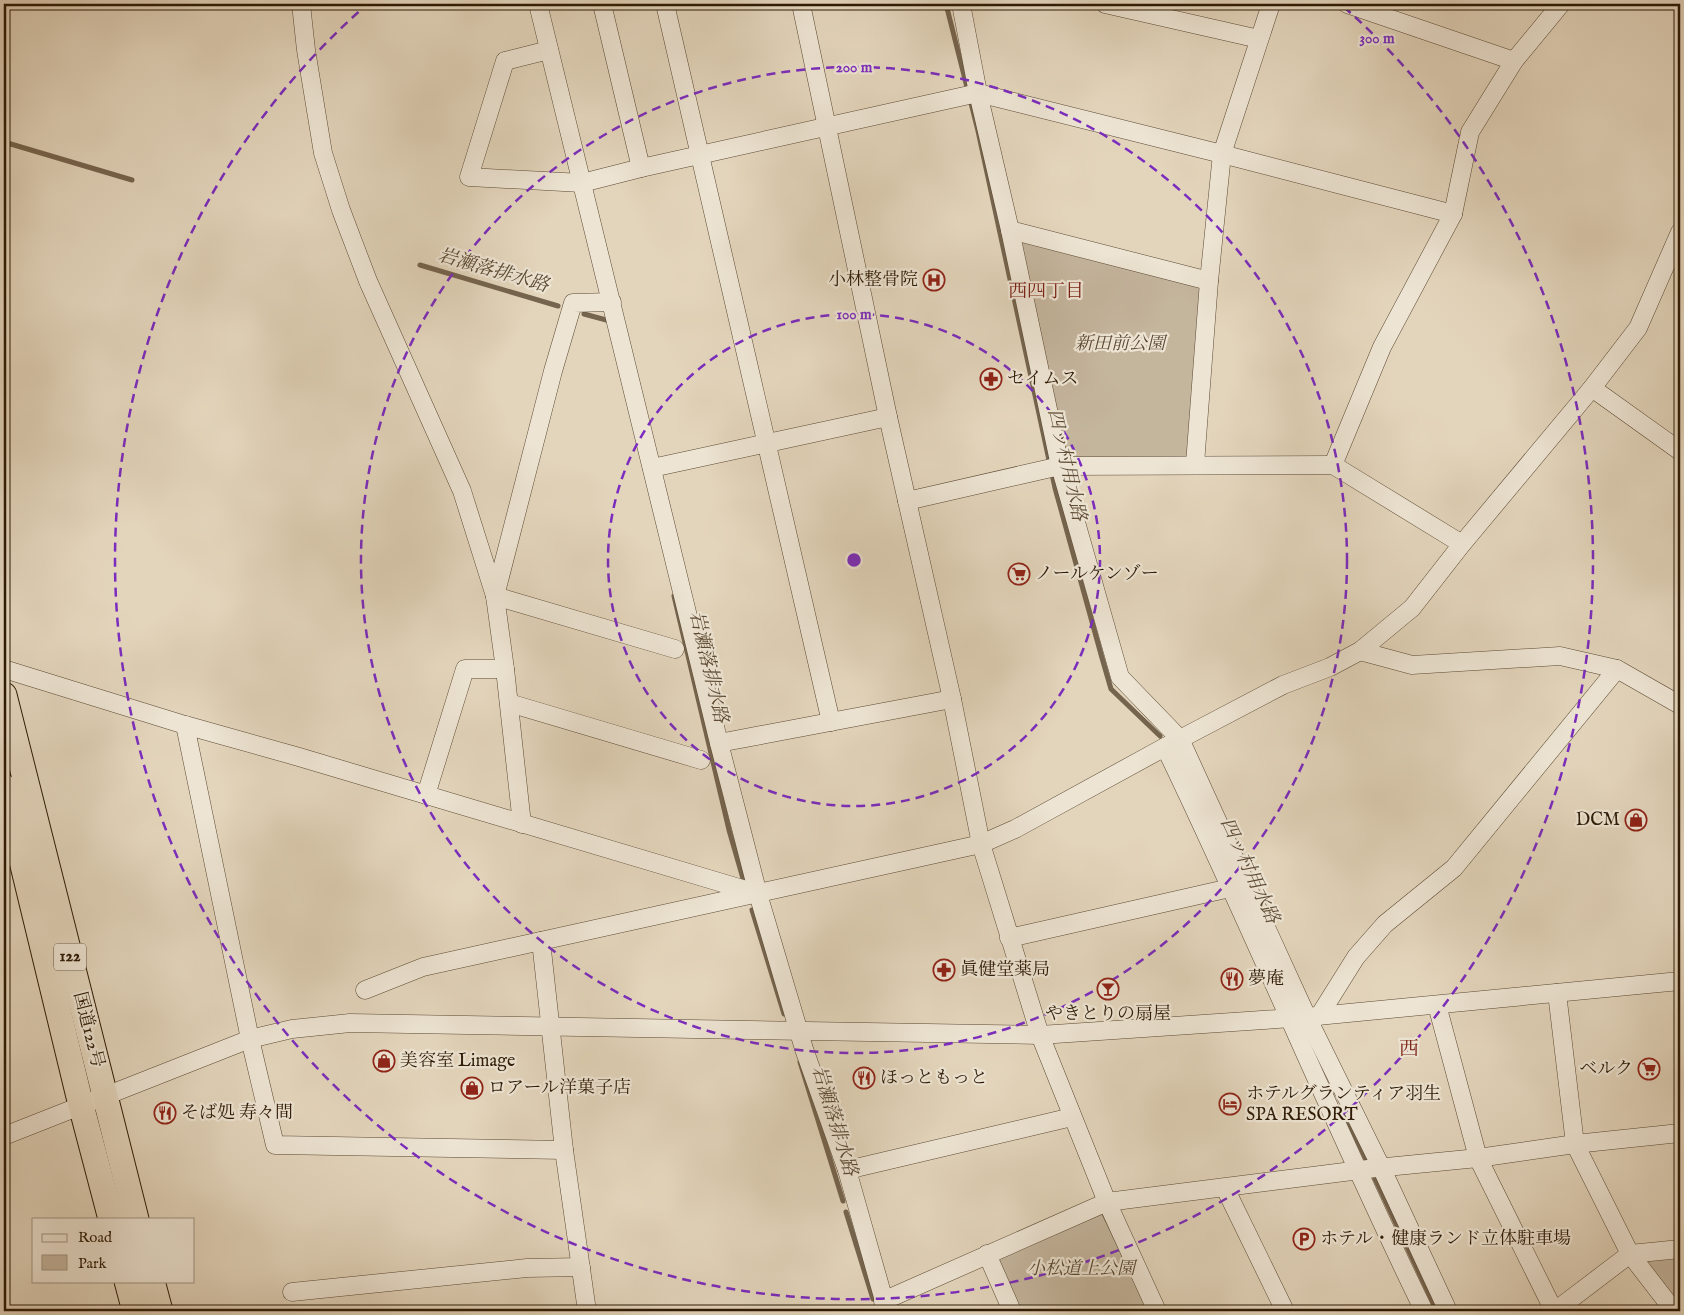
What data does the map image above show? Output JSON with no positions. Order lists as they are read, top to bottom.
{
  "streets": {
    "highway": ["122", "国道122号"]
  },
  "districts": ["西四丁目", "西"],
  "water": ["岩瀬落排水路", "四ッ村用水路"],
  "parks": ["新田前公園", "小松道上公園"],
  "places": {
    "hospital": ["小林整骨院"],
    "pharmacy": ["セイムス", "眞健堂薬局"],
    "supermarket": ["ノールケンゾー", "ベルク"],
    "shop": ["DCM", "美容室 Limage", "ロアール洋菓子店"],
    "restaurant": ["夢庵", "ほっともっと", "そば処 寿々間"],
    "bar": ["やきとりの扇屋"],
    "hotel": ["ホテルグランティア羽生 SPA RESORT"],
    "parking": ["ホテル・健康ランド立体駐車場"]
  },
  "legend": ["Road", "Park"],
  "rings": ["300 m", "200 m", "100 m"]
}
